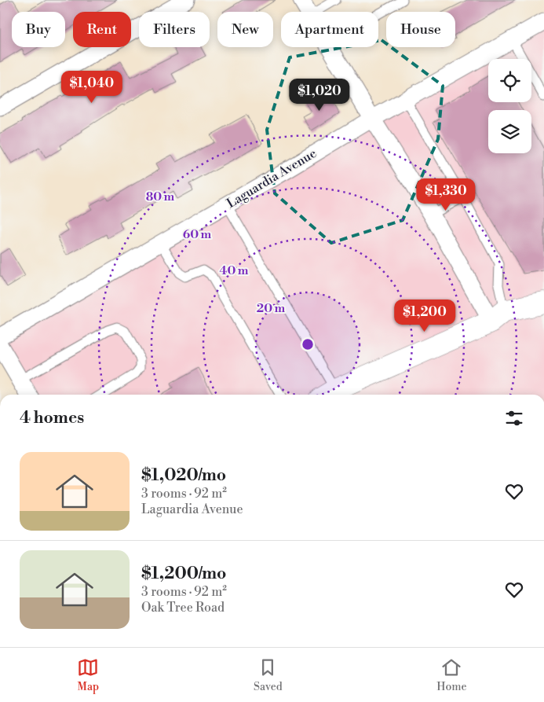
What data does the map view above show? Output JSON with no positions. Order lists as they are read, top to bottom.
{
  "streets": {
    "street": ["Laguardia Avenue"]
  },
  "page": {
    "chip": [
      "Buy",
      "Rent",
      "Filters",
      "New",
      "Apartment",
      "House"
    ],
    "price": [
      "$1,040",
      "$1,020",
      "$1,330",
      "$1,200"
    ],
    "heading": "4 homes",
    "list": [
      {
        "name": "$1,020/mo",
        "note": "3 rooms · 92 m² · Laguardia Avenue"
      },
      {
        "name": "$1,200/mo",
        "note": "3 rooms · 92 m² · Oak Tree Road"
      }
    ],
    "tabs": ["Map", "Saved", "Home"]
  },
  "rings": [
    "80 m",
    "60 m",
    "40 m",
    "20 m"
  ]
}
